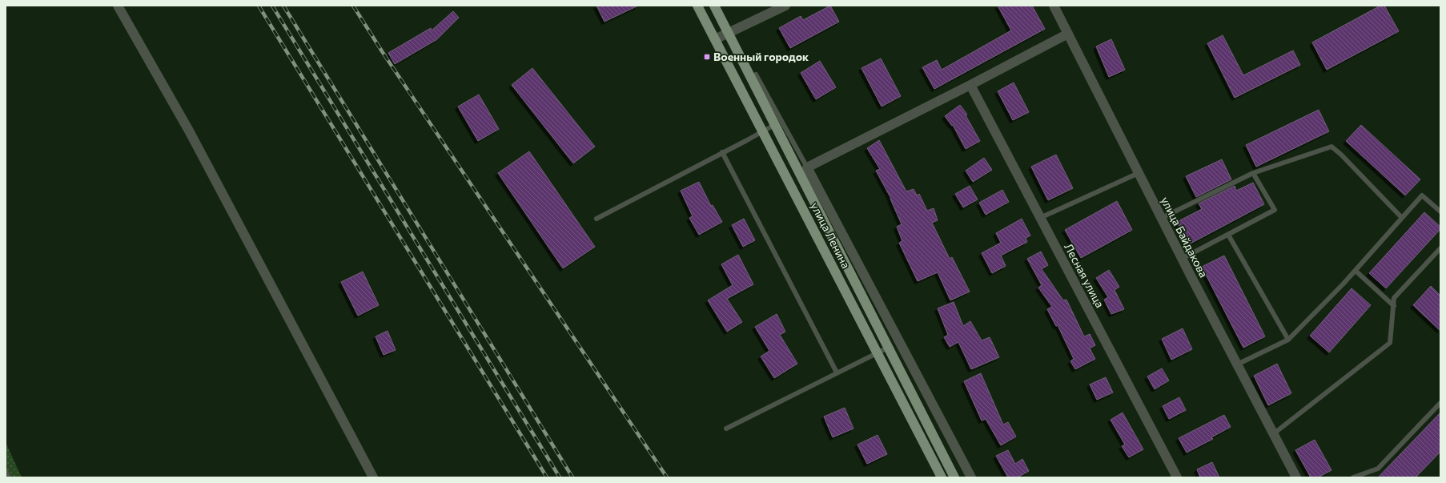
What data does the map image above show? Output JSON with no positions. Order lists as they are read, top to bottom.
{
  "streets": {
    "main road": ["улица Ленина"],
    "street": ["улица Байдакова", "Лесная улица"]
  },
  "places": {
    "transit": ["Военный городок"]
  }
}
